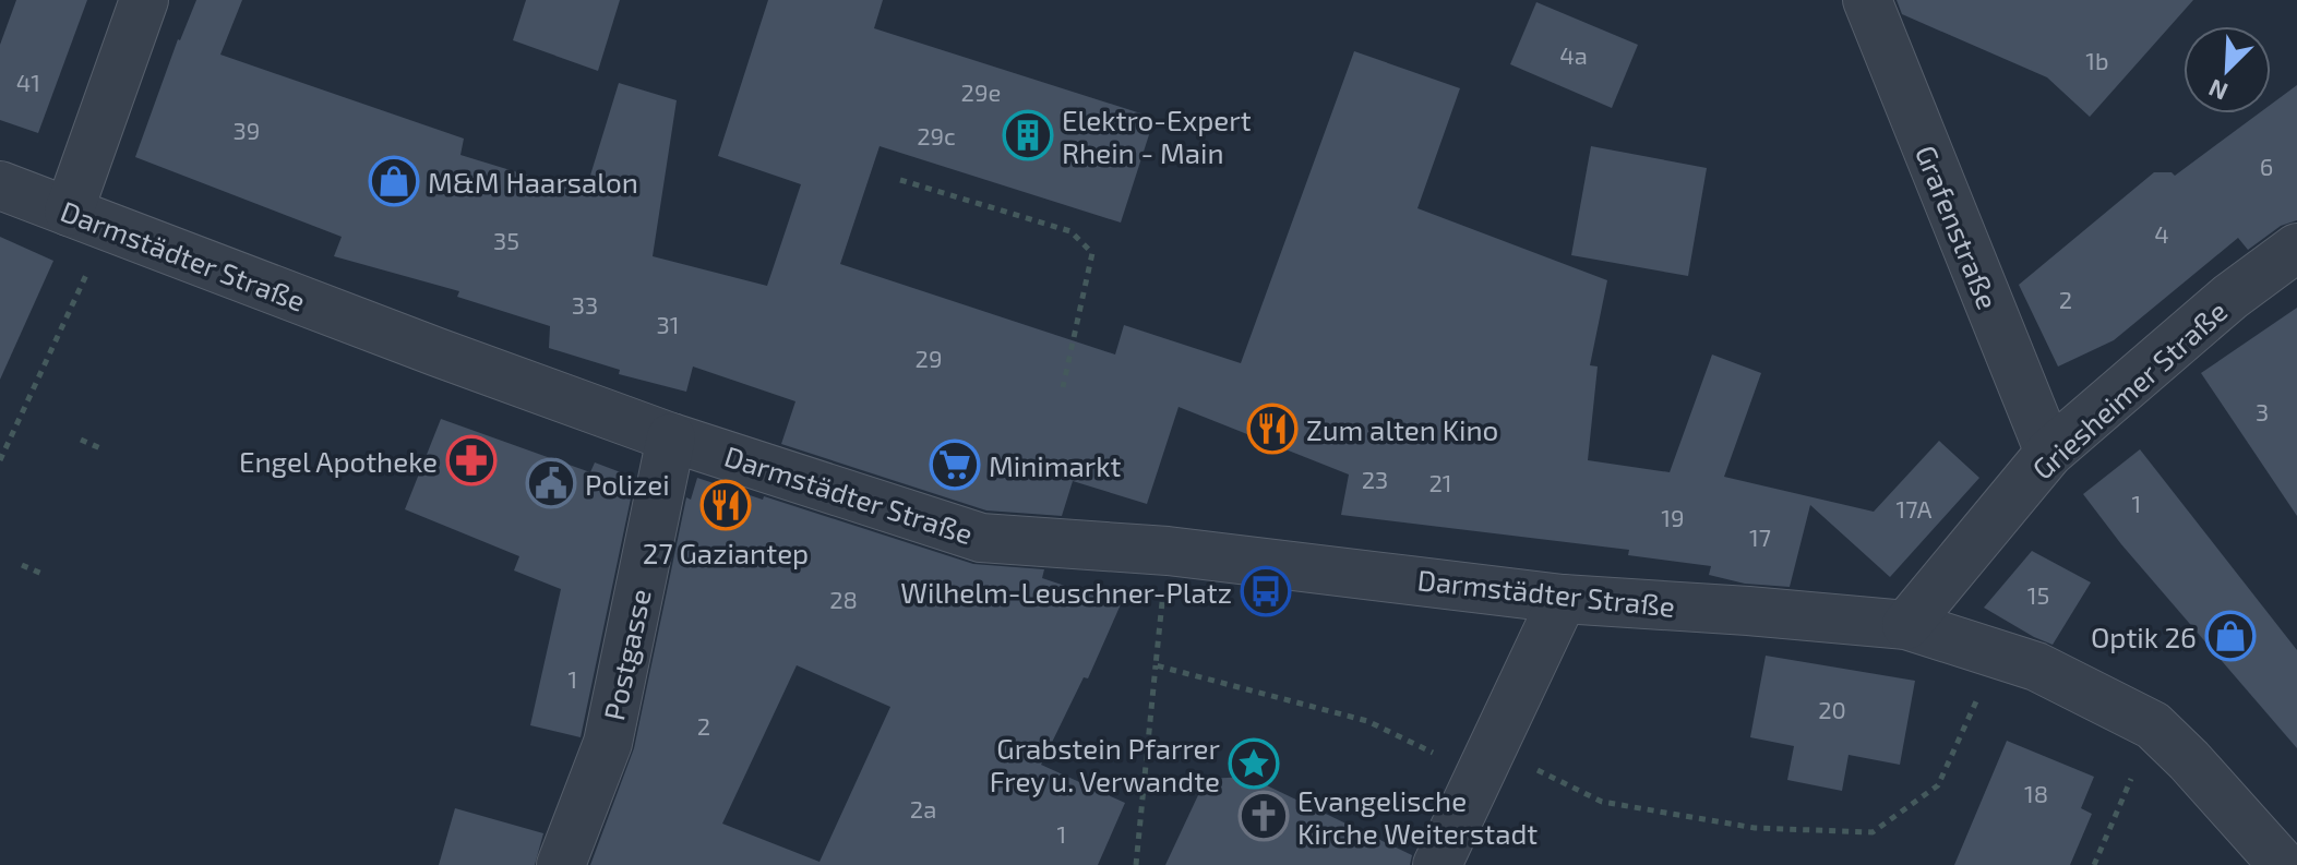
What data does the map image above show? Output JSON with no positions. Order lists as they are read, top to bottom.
{
  "streets": {
    "street": [
      "Grafenstraße",
      "Darmstädter Straße",
      "Griesheimer Straße",
      "Postgasse"
    ]
  },
  "crossings": [
    ["Grafenstraße", "Griesheimer Straße"],
    ["Darmstädter Straße", "Griesheimer Straße"],
    ["Darmstädter Straße", "Postgasse"]
  ],
  "places": {
    "building": ["Elektro-Expert Rhein - Main"],
    "shop": ["M&M Haarsalon", "Optik 26"],
    "restaurant": ["Zum alten Kino", "27 Gaziantep"],
    "pharmacy": ["Engel Apotheke"],
    "supermarket": ["Minimarkt"],
    "public building": ["Polizei"],
    "bus stop": ["Wilhelm-Leuschner-Platz"],
    "place": ["Grabstein Pfarrer Frey u. Verwandte"],
    "church": ["Evangelische Kirche Weiterstadt"]
  },
  "house_numbers": [
    "4a",
    "1b",
    "41",
    "29e",
    "39",
    "29c",
    "6",
    "4",
    "35",
    "2",
    "33",
    "31",
    "29",
    "3",
    "23",
    "21",
    "1",
    "17A",
    "19",
    "17",
    "15",
    "28",
    "1",
    "20",
    "2",
    "18",
    "2a",
    "1"
  ],
  "north": "bottom left"
}
